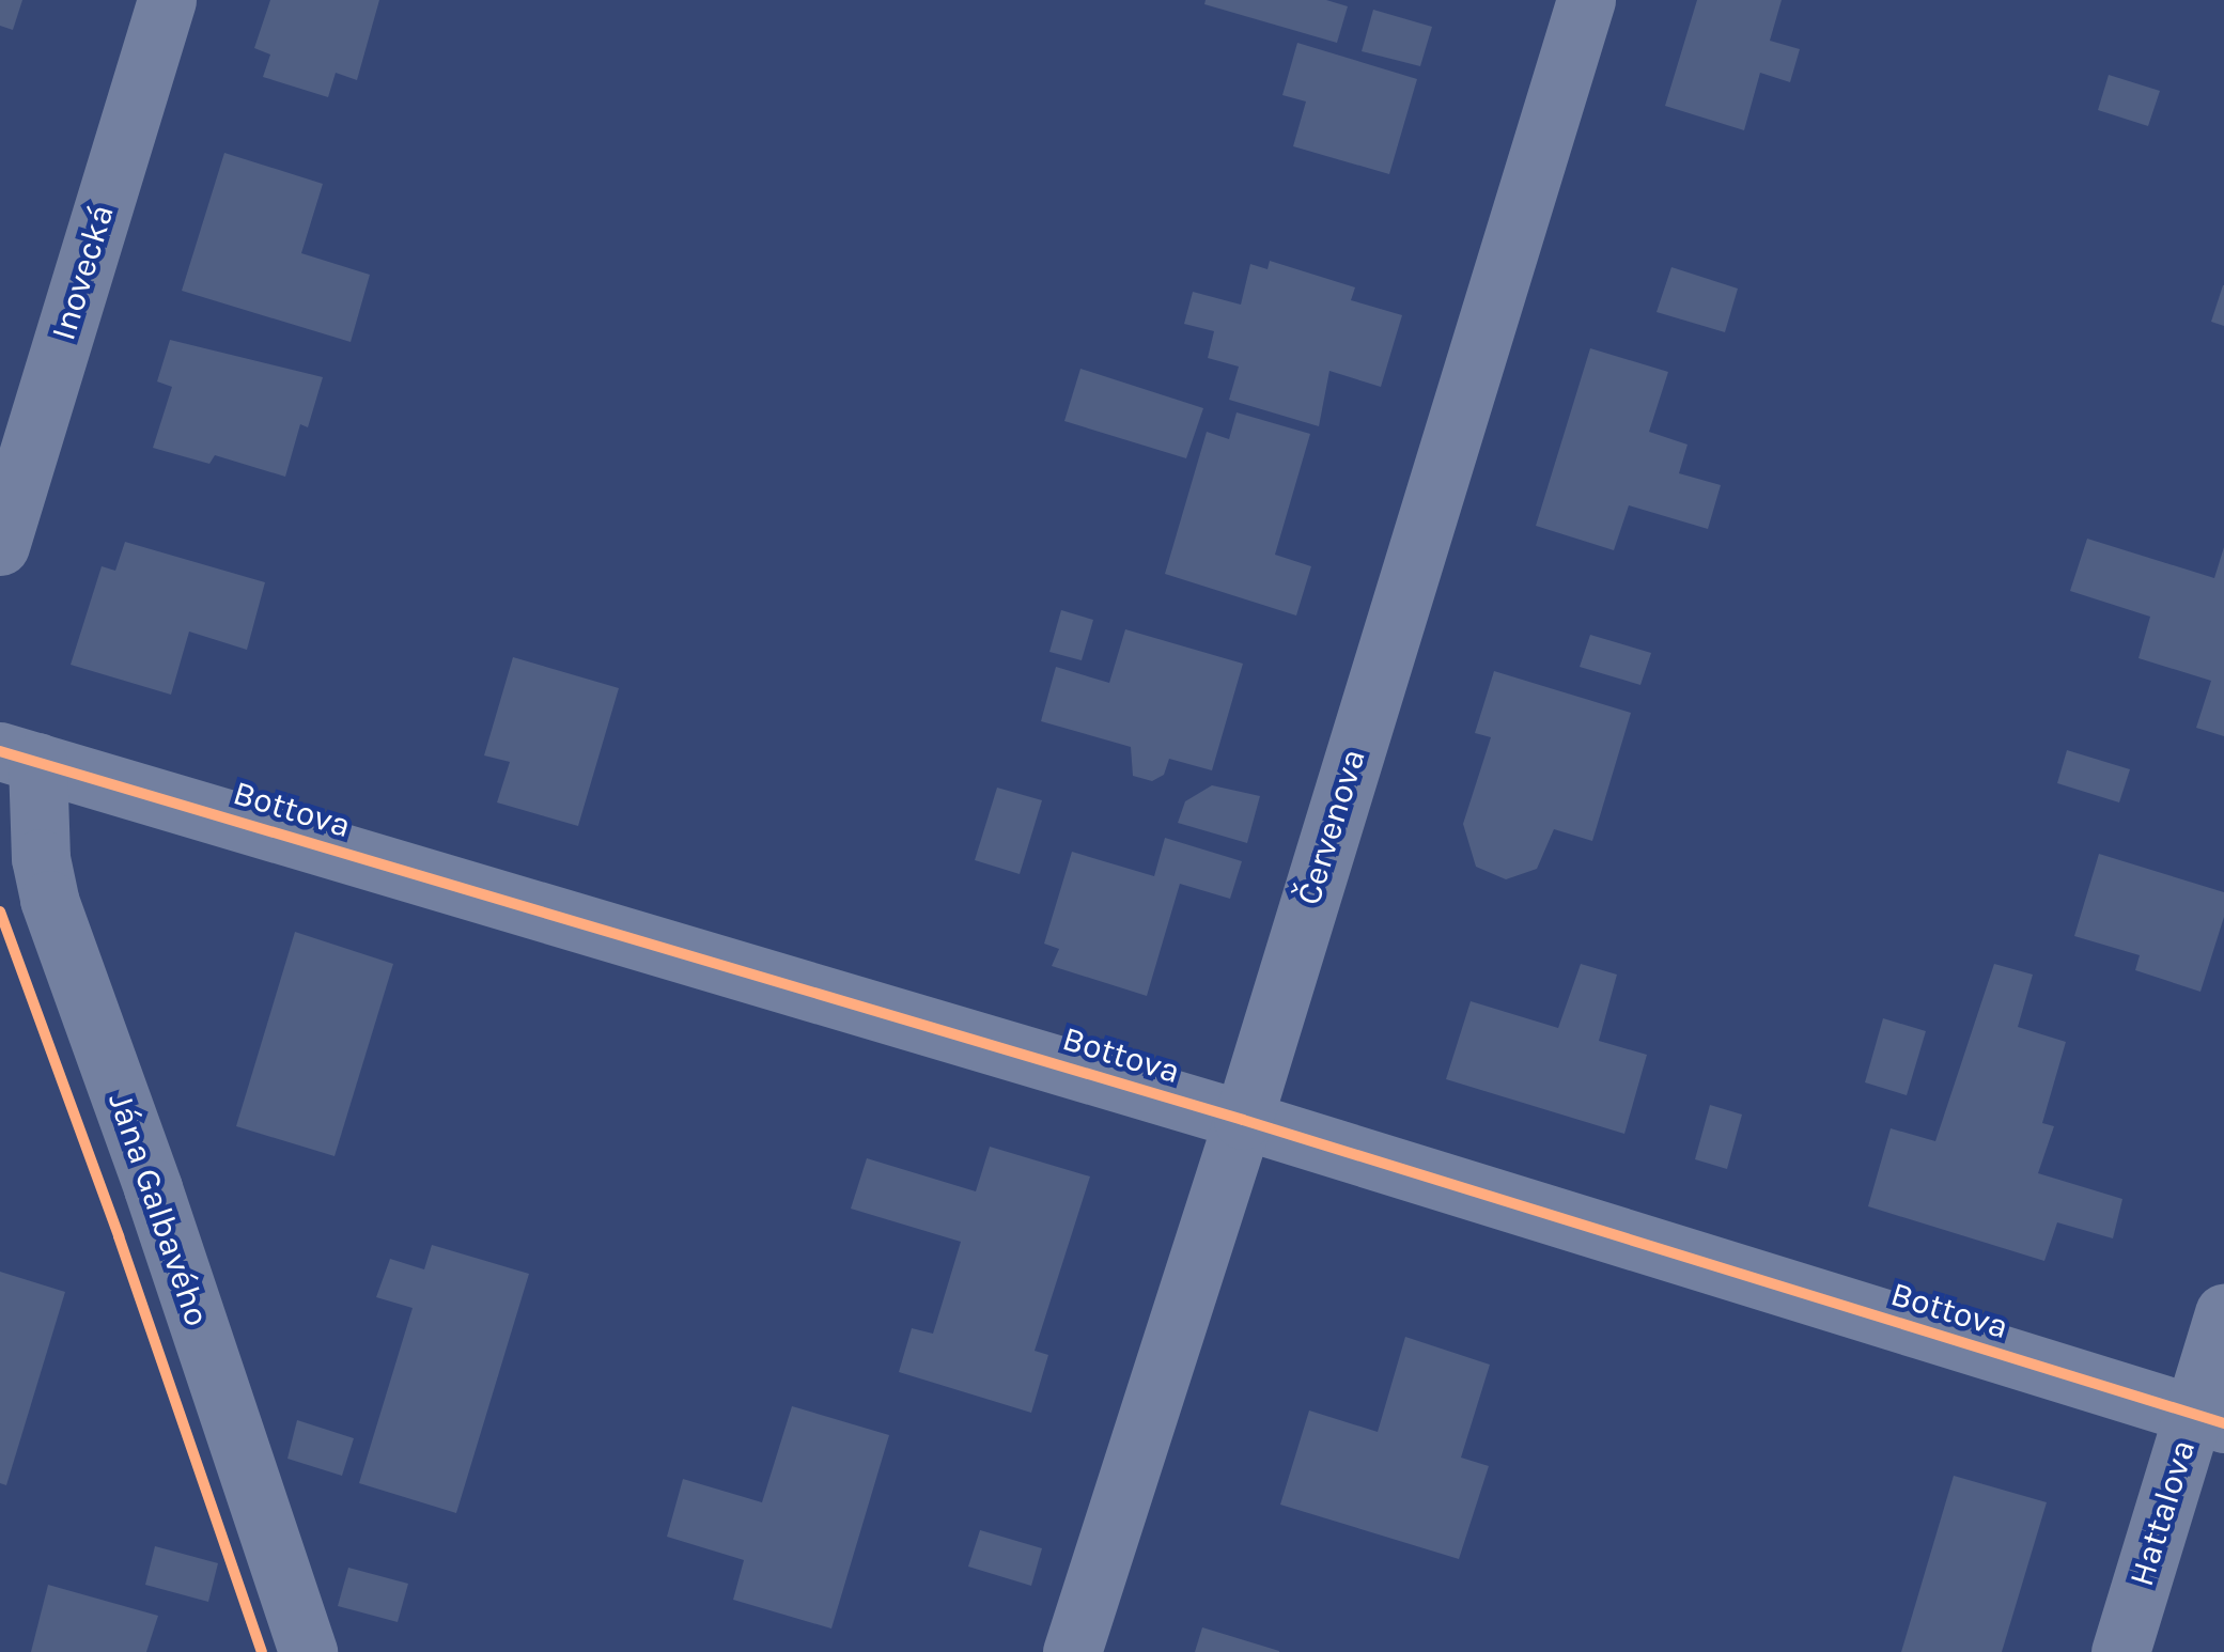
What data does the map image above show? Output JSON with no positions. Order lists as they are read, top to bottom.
{
  "streets": {
    "street": [
      "Inovecká",
      "Bottova",
      "Červenova",
      "Jána Galbavého",
      "Hattalova"
    ]
  },
  "crossings": [
    ["Bottova", "Červenova"],
    ["Bottova", "Jána Galbavého"],
    ["Bottova", "Hattalova"]
  ]
}
